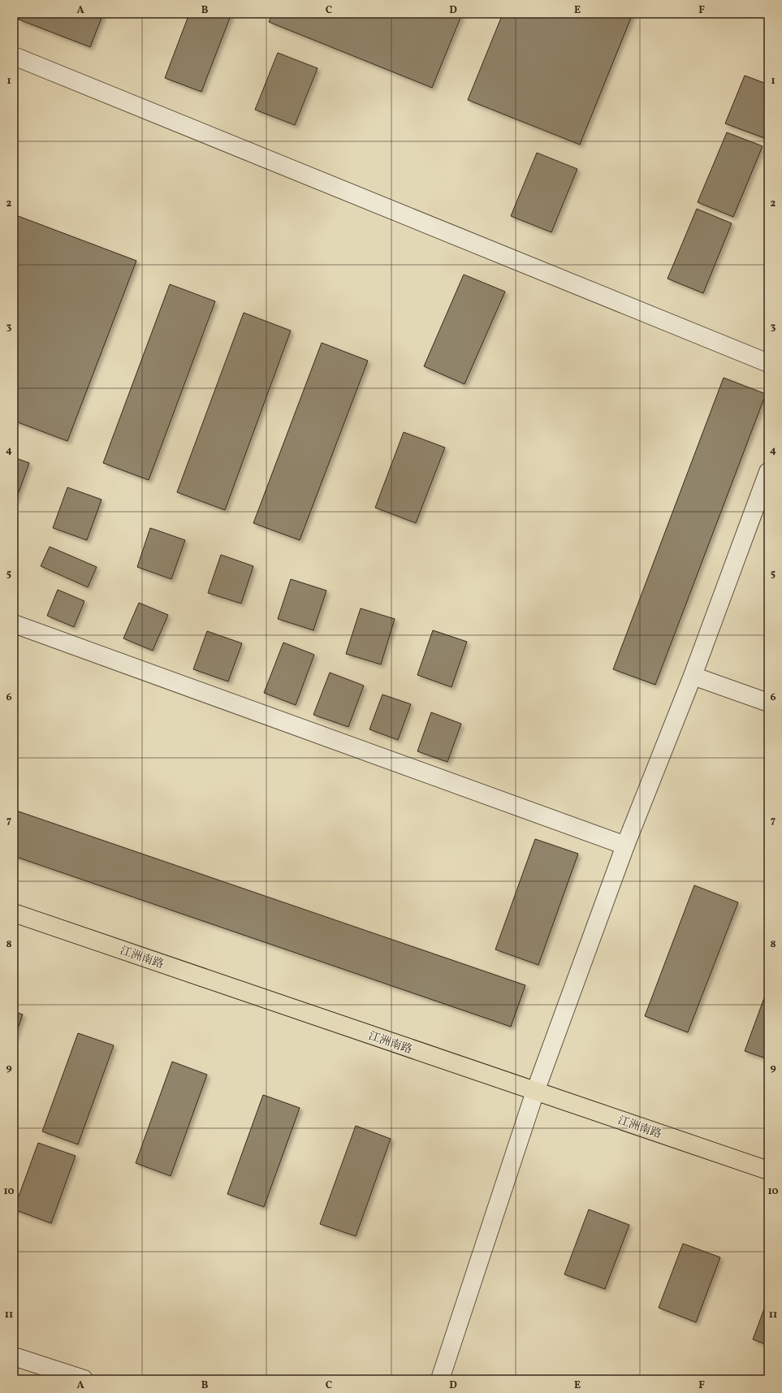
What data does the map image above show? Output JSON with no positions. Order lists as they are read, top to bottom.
{
  "streets": {
    "main road": ["江洲南路"]
  },
  "grid": {
    "columns": [
      "A",
      "B",
      "C",
      "D",
      "E",
      "F"
    ],
    "rows": [
      "1",
      "2",
      "3",
      "4",
      "5",
      "6",
      "7",
      "8",
      "9",
      "10",
      "11"
    ]
  }
}
